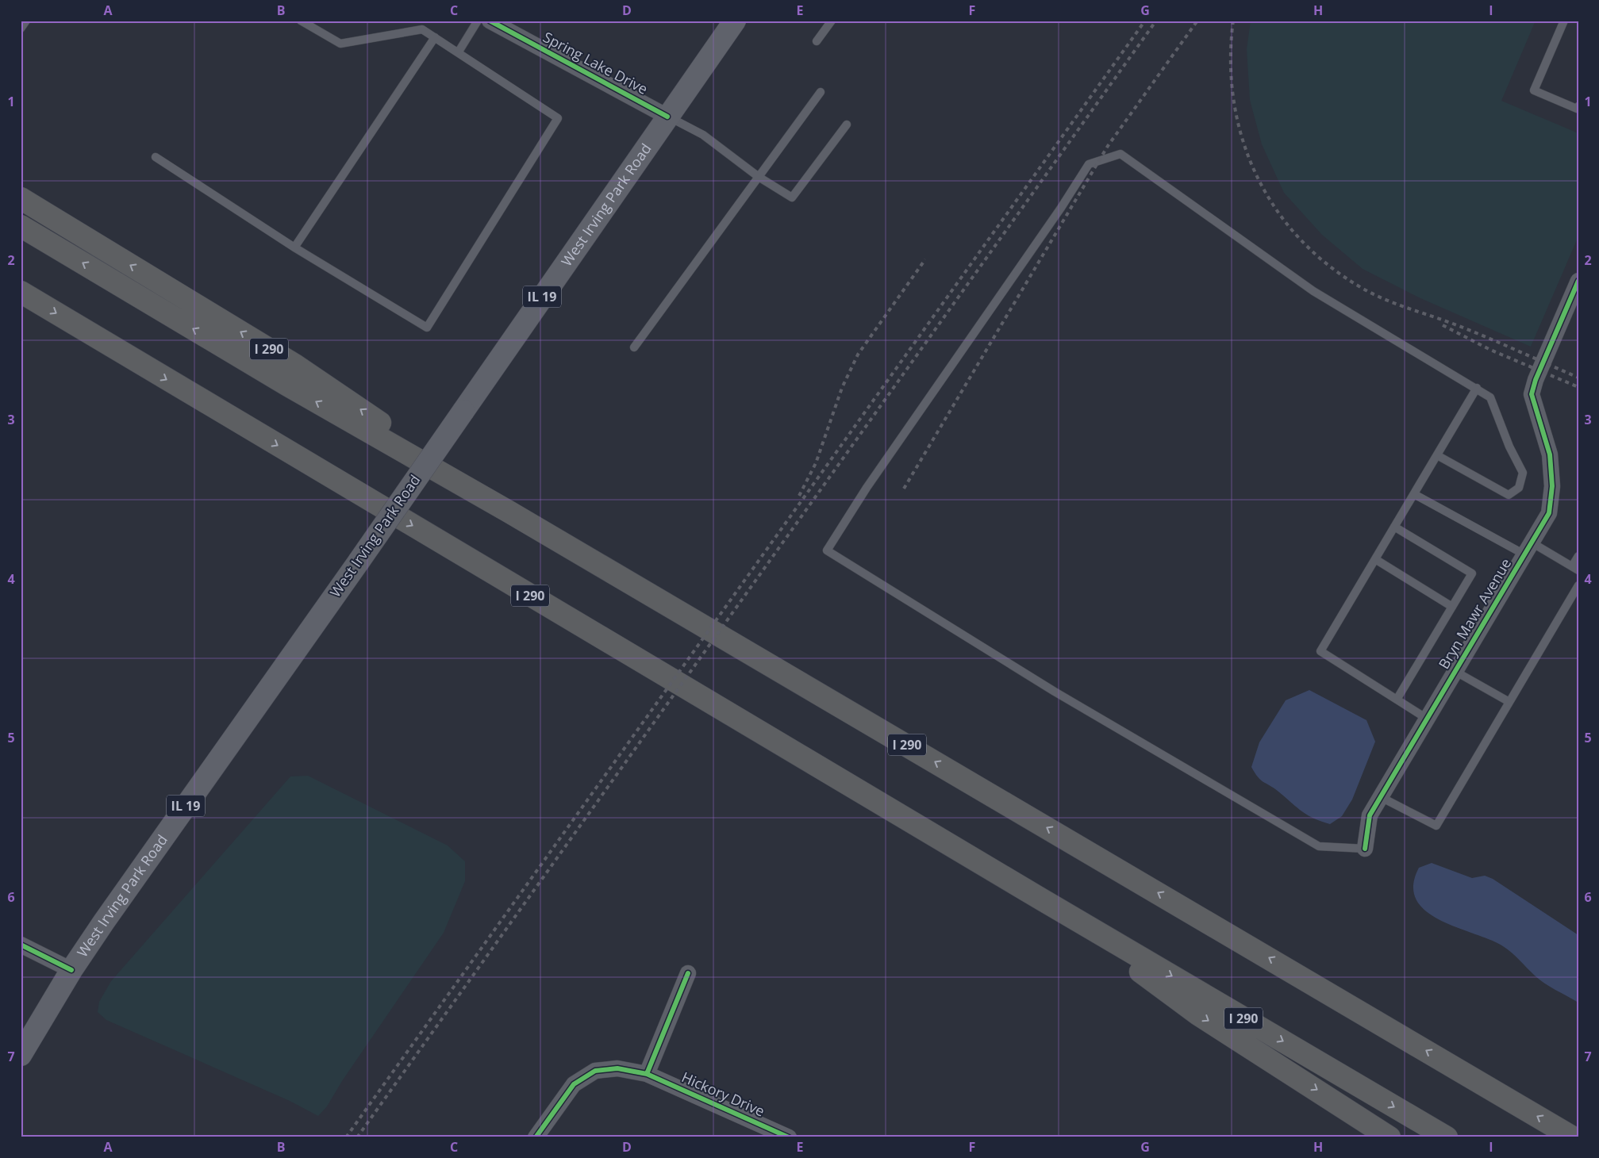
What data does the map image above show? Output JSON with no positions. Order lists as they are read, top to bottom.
{
  "streets": {
    "highway": ["I 290"],
    "main road": ["West Irving Park Road", "IL 19"],
    "street": ["Spring Lake Drive", "Bryn Mawr Avenue", "Hickory Drive"]
  },
  "crossings": [
    ["Spring Lake Drive", "West Irving Park Road"]
  ],
  "grid": {
    "columns": [
      "A",
      "B",
      "C",
      "D",
      "E",
      "F",
      "G",
      "H",
      "I"
    ],
    "rows": [
      "1",
      "2",
      "3",
      "4",
      "5",
      "6",
      "7"
    ]
  }
}
